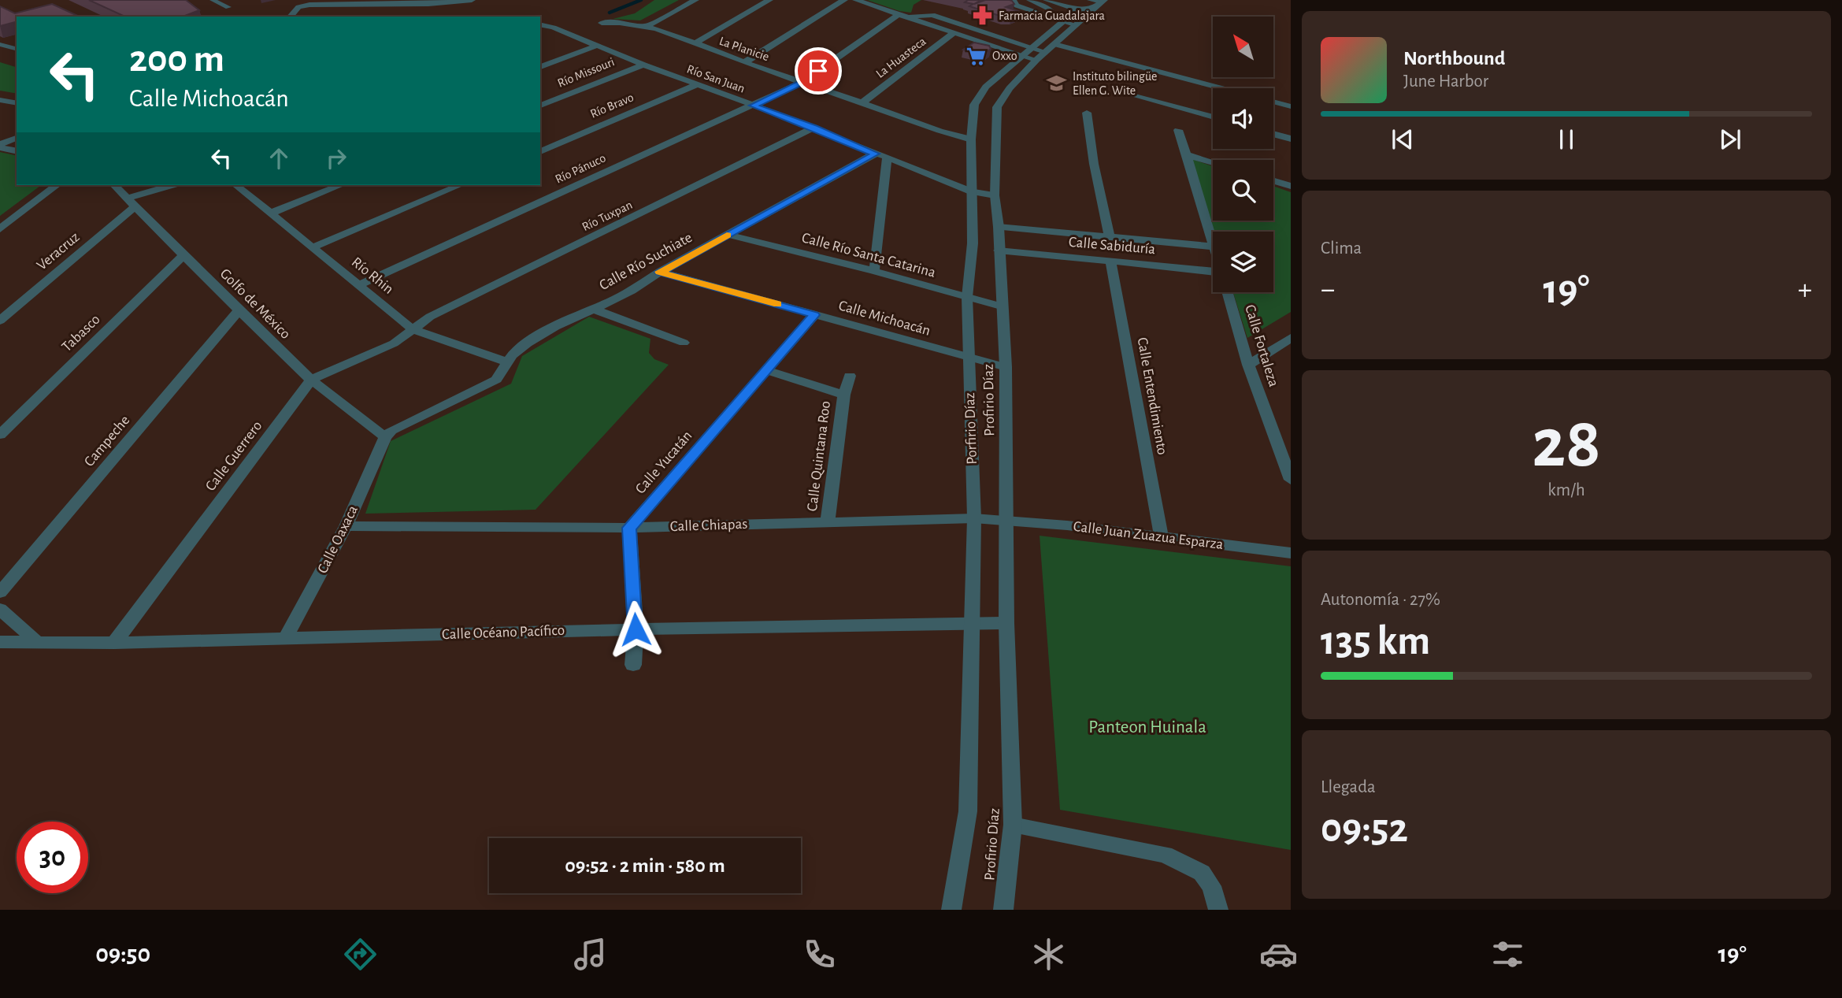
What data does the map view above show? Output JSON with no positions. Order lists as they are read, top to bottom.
{
  "streets": {
    "street": [
      "La Planicie",
      "La Huasteca",
      "Río Missouri",
      "Río San Juan",
      "Río Bravo",
      "Río Pánuco",
      "Río Tuxpan",
      "Calle Sabiduría",
      "Veracruz",
      "Calle Río Santa Catarina",
      "Calle Río Suchiate",
      "Río Rhin",
      "Golfo de México",
      "Calle Michoacán",
      "Tabasco",
      "Calle Fortaleza",
      "Calle Entendimiento",
      "Profirio Díaz",
      "Porfirio Díaz",
      "Campeche",
      "Calle Guerrero",
      "Calle Quintana Roo",
      "Calle Yucatán",
      "Calle Chiapas",
      "Calle Juan Zuazua Esparza",
      "Calle Oaxaca",
      "Calle Océano Pacífico"
    ]
  },
  "crossings": [
    ["La Planicie", "La Huasteca"],
    ["La Planicie", "Río Pánuco"],
    ["La Planicie", "Porfirio Díaz"],
    ["Río Missouri", "Río San Juan"],
    ["Río San Juan", "Río Bravo"],
    ["Río San Juan", "Río Pánuco"],
    ["Río San Juan", "Río Tuxpan"],
    ["Río San Juan", "Calle Río Suchiate"],
    ["Río San Juan", "Profirio Díaz"],
    ["Río San Juan", "Porfirio Díaz"],
    ["Río Pánuco", "Río Rhin"],
    ["Río Tuxpan", "Río Rhin"],
    ["Río Tuxpan", "Calle Guerrero"],
    ["Calle Sabiduría", "Calle Entendimiento"],
    ["Calle Sabiduría", "Profirio Díaz"],
    ["Veracruz", "Golfo de México"],
    ["Calle Río Santa Catarina", "Calle Río Suchiate"],
    ["Calle Río Santa Catarina", "Profirio Díaz"],
    ["Calle Río Santa Catarina", "Porfirio Díaz"],
    ["Calle Río Suchiate", "Río Rhin"],
    ["Calle Río Suchiate", "Golfo de México"],
    ["Calle Río Suchiate", "Calle Michoacán"],
    ["Calle Río Suchiate", "Calle Oaxaca"],
    ["Río Rhin", "Calle Guerrero"],
    ["Golfo de México", "Tabasco"],
    ["Golfo de México", "Campeche"],
    ["Golfo de México", "Calle Guerrero"],
    ["Golfo de México", "Calle Oaxaca"],
    ["Calle Michoacán", "Profirio Díaz"],
    ["Calle Michoacán", "Porfirio Díaz"],
    ["Calle Michoacán", "Calle Yucatán"],
    ["Calle Entendimiento", "Calle Juan Zuazua Esparza"],
    ["Profirio Díaz", "Porfirio Díaz"],
    ["Profirio Díaz", "Calle Chiapas"],
    ["Profirio Díaz", "Calle Juan Zuazua Esparza"],
    ["Profirio Díaz", "Calle Océano Pacífico"],
    ["Porfirio Díaz", "Calle Chiapas"],
    ["Porfirio Díaz", "Calle Océano Pacífico"],
    ["Calle Guerrero", "Calle Océano Pacífico"],
    ["Calle Quintana Roo", "Calle Yucatán"],
    ["Calle Quintana Roo", "Calle Chiapas"],
    ["Calle Yucatán", "Calle Chiapas"],
    ["Calle Chiapas", "Calle Juan Zuazua Esparza"],
    ["Calle Chiapas", "Calle Oaxaca"],
    ["Calle Oaxaca", "Calle Océano Pacífico"]
  ],
  "parks": ["Panteon Huinala"],
  "places": {
    "pharmacy": ["Farmacia Guadalajara"],
    "supermarket": ["Oxxo"],
    "school or university": ["Instituto bilingüe Ellen G. Wite"]
  },
  "north": "top left",
  "page": {
    "turn": ["200 m", "Calle Michoacán"],
    "song": ["Northbound", "June Harbor"],
    "tile": [
      "Clima",
      ["28", "km/h"],
      ["Autonomía · 27%", "135 km"],
      ["Llegada", "09:52"]
    ],
    "heat": ["−", "19°", "+"],
    "limit": "30",
    "trip": "09:52 · 2 min · 580 m",
    "tabs": ["09:50", "19°"]
  }
}
